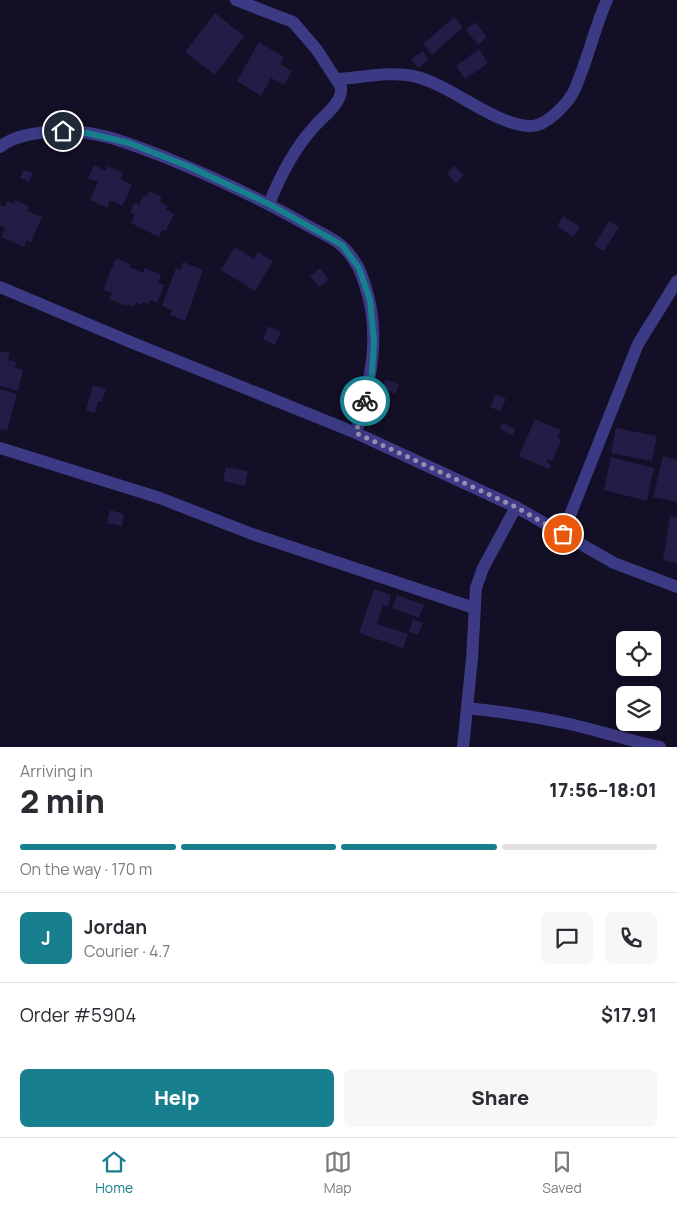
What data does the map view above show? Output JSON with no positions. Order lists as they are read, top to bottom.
{
  "page": {
    "heading": ["2 min", "Arriving in", "17:56–18:01"],
    "panel": [
      "Jordan",
      "Courier · 4.7",
      "Order #5904",
      "$17.91"
    ],
    "bar": "On the way · 170 m",
    "round": "J",
    "buttons": ["Help", "Share"],
    "tabs": ["Home", "Map", "Saved"]
  }
}
